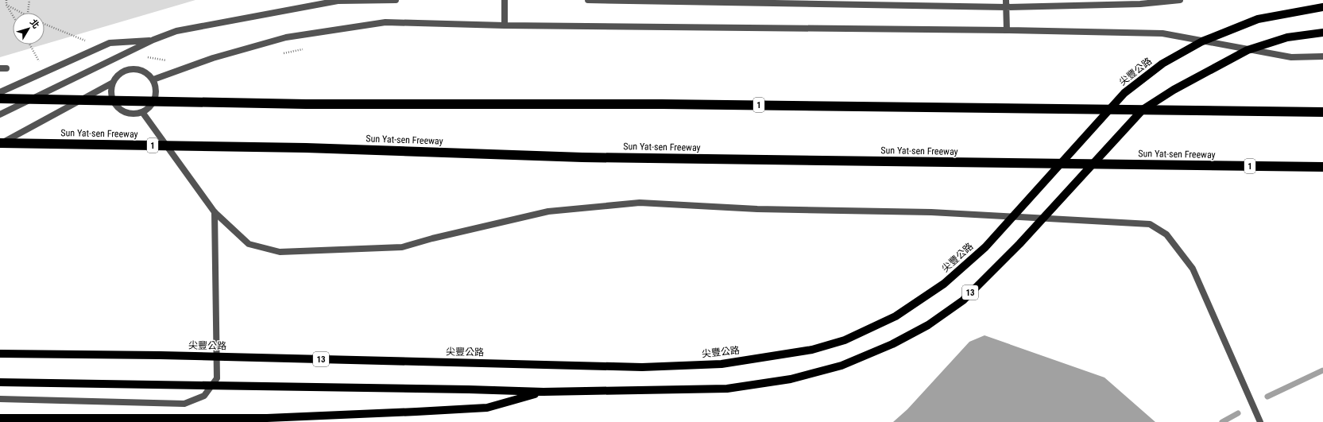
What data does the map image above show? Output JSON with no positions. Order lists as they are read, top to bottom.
{
  "streets": {
    "highway": ["1", "Sun Yat-sen Freeway"],
    "main road": ["尖豐公路", "13"]
  },
  "north": "top right"
}
